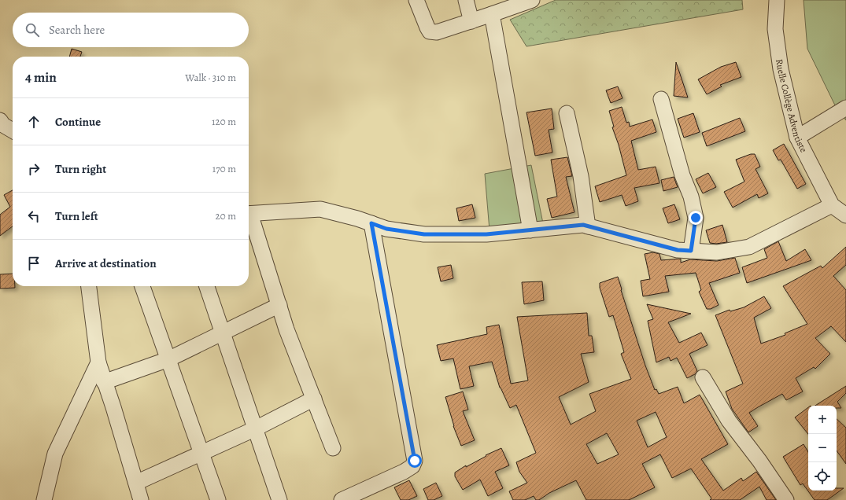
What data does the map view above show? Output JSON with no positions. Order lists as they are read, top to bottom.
{
  "streets": {
    "street": ["Ruelle Collège Adventiste"]
  },
  "page": {
    "search": "Search here",
    "heading": ["4 min", "Walk · 310 m"],
    "list": [
      ["Continue", "120 m"],
      ["Turn right", "170 m"],
      ["Turn left", "20 m"],
      "Arrive at destination"
    ],
    "map_buttons": ["+", "−"]
  }
}
